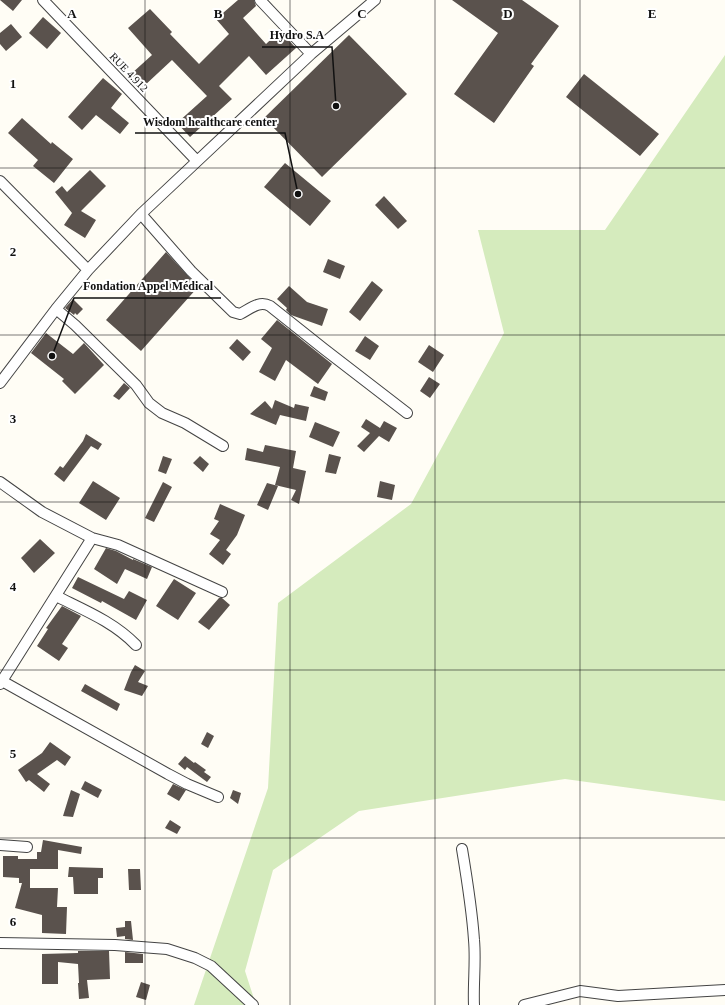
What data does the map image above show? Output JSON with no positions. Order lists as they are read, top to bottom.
{
  "streets": {
    "street": ["RUE 4.912"]
  },
  "places": ["Hydro S.A", "Wisdom healthcare center", "Fondation Appel Médical"],
  "grid": {
    "columns": [
      "A",
      "B",
      "C",
      "D",
      "E"
    ],
    "rows": [
      "1",
      "2",
      "3",
      "4",
      "5",
      "6"
    ]
  }
}
